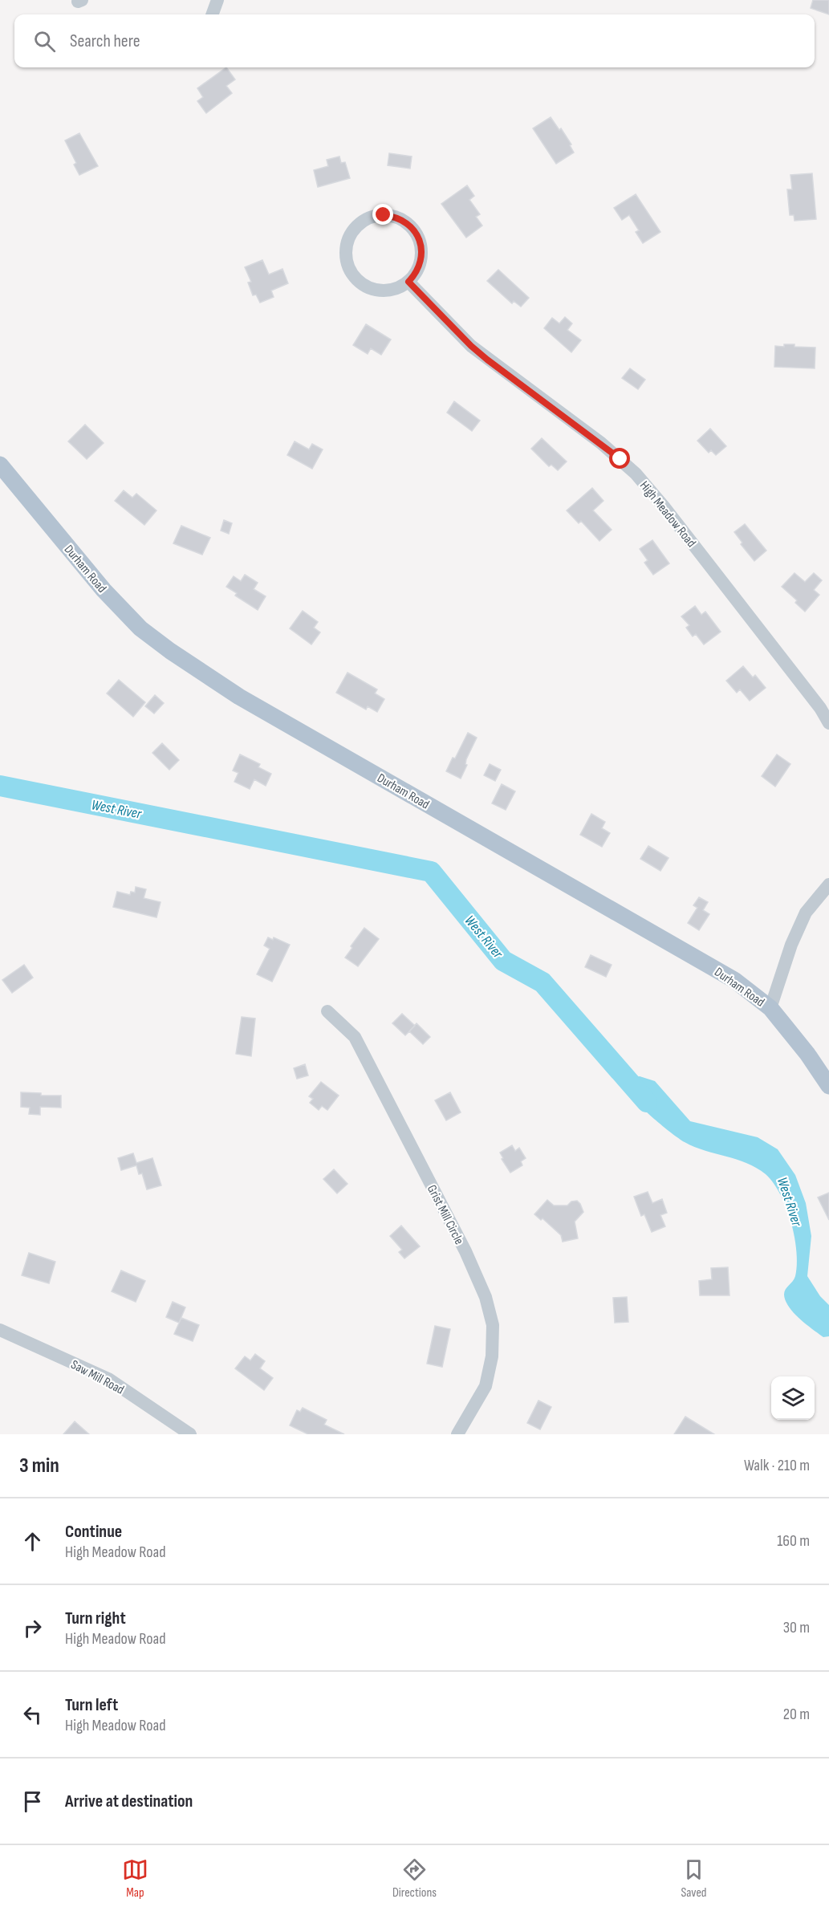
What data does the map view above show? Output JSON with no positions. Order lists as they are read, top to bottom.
{
  "streets": {
    "main road": ["Durham Road"],
    "street": ["High Meadow Road", "Grist Mill Circle", "Saw Mill Road"]
  },
  "water": ["West River"],
  "page": {
    "search": "Search here",
    "heading": ["3 min", "Walk · 210 m"],
    "list": [
      ["Continue", "High Meadow Road", "160 m"],
      ["Turn right", "High Meadow Road", "30 m"],
      ["Turn left", "High Meadow Road", "20 m"],
      "Arrive at destination"
    ],
    "nav": ["Map", "Directions", "Saved"]
  }
}
